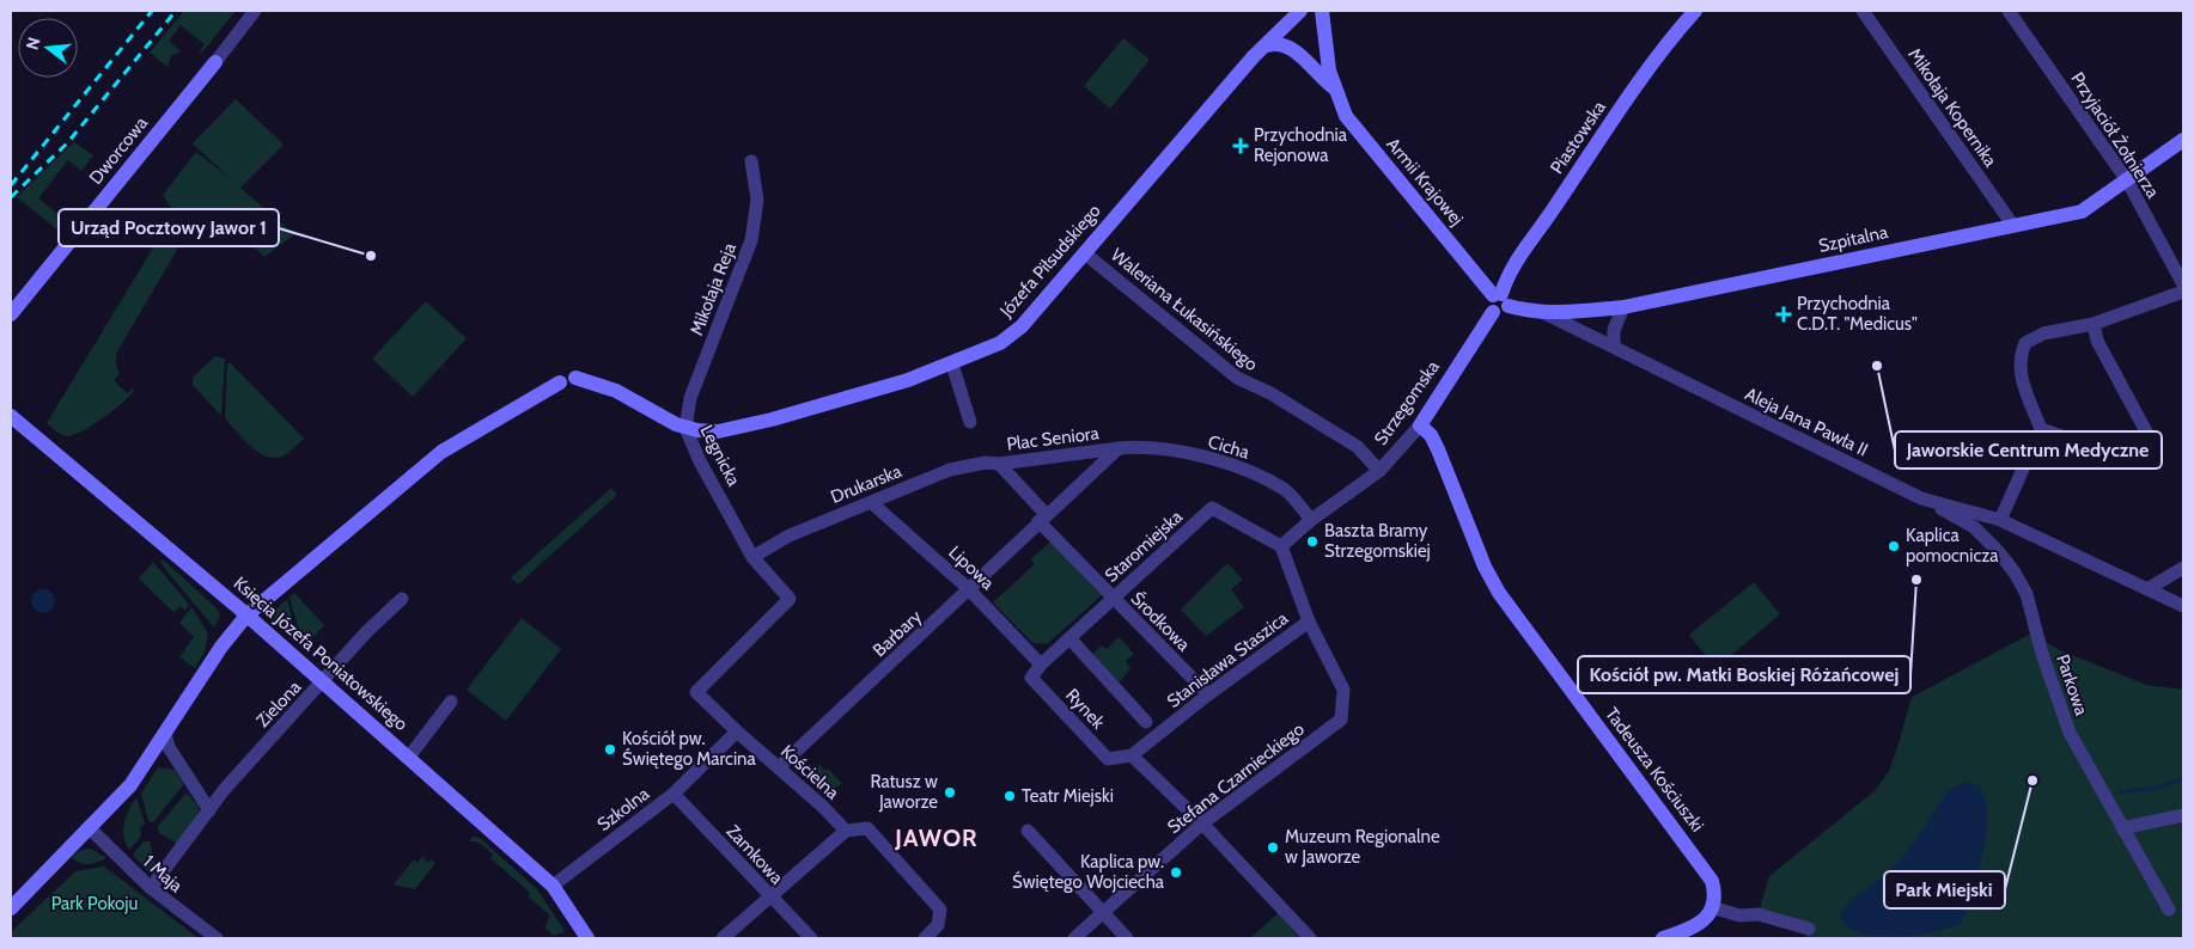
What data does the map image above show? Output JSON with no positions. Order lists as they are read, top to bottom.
{
  "streets": {
    "street": [
      "Mikołaja Kopernika",
      "Przyjaciół Żołnierza",
      "Piastowska",
      "Dworcowa",
      "Armii Krajowej",
      "Szpitalna",
      "Józefa Piłsudskiego",
      "Mikołaja Reja",
      "Waleriana Łukasińskiego",
      "Strzegomska",
      "Aleja Jana Pawła II",
      "Plac Seniora",
      "Cicha",
      "Legnicka",
      "Drukarska",
      "Staromiejska",
      "Lipowa",
      "Środkowa",
      "Barbary",
      "Księcia Józefa Poniatowskiego",
      "Stanisława Staszica",
      "Parkowa",
      "Zielona",
      "Rynek",
      "Tadeusza Kościuszki",
      "Kościelna",
      "Stefana Czarnieckiego",
      "Szkolna",
      "Zamkowa",
      "1 Maja"
    ]
  },
  "crossings": [
    ["Mikołaja Kopernika", "Szpitalna"],
    ["Przyjaciół Żołnierza", "Szpitalna"],
    ["Piastowska", "Armii Krajowej"],
    ["Piastowska", "Szpitalna"],
    ["Piastowska", "Strzegomska"],
    ["Armii Krajowej", "Szpitalna"],
    ["Armii Krajowej", "Józefa Piłsudskiego"],
    ["Armii Krajowej", "Strzegomska"],
    ["Szpitalna", "Strzegomska"],
    ["Szpitalna", "Aleja Jana Pawła II"],
    ["Józefa Piłsudskiego", "Mikołaja Reja"],
    ["Józefa Piłsudskiego", "Waleriana Łukasińskiego"],
    ["Józefa Piłsudskiego", "Legnicka"],
    ["Mikołaja Reja", "Legnicka"],
    ["Waleriana Łukasińskiego", "Strzegomska"],
    ["Strzegomska", "Cicha"],
    ["Strzegomska", "Staromiejska"],
    ["Strzegomska", "Stanisława Staszica"],
    ["Strzegomska", "Tadeusza Kościuszki"],
    ["Aleja Jana Pawła II", "Parkowa"],
    ["Plac Seniora", "Cicha"],
    ["Plac Seniora", "Drukarska"],
    ["Plac Seniora", "Środkowa"],
    ["Plac Seniora", "Barbary"],
    ["Legnicka", "Drukarska"],
    ["Legnicka", "Kościelna"],
    ["Drukarska", "Lipowa"],
    ["Staromiejska", "Lipowa"],
    ["Staromiejska", "Środkowa"],
    ["Staromiejska", "Stanisława Staszica"],
    ["Staromiejska", "Rynek"],
    ["Lipowa", "Barbary"],
    ["Lipowa", "Rynek"],
    ["Środkowa", "Barbary"],
    ["Środkowa", "Stanisława Staszica"],
    ["Barbary", "Kościelna"],
    ["Księcia Józefa Poniatowskiego", "Zielona"],
    ["Księcia Józefa Poniatowskiego", "Szkolna"],
    ["Stanisława Staszica", "Rynek"],
    ["Stanisława Staszica", "Stefana Czarnieckiego"],
    ["Zielona", "1 Maja"],
    ["Kościelna", "Szkolna"],
    ["Szkolna", "Zamkowa"]
  ],
  "districts": ["JAWOR"],
  "parks": ["Park Pokoju"],
  "places": {
    "health": ["Przychodnia Rejonowa", "Przychodnia C.D.T. \"Medicus\""],
    "other": [
      "Urząd Pocztowy Jawor 1",
      "Jaworskie Centrum Medyczne",
      "Baszta Bramy Strzegomskiej",
      "Kaplica pomocnicza",
      "Kościół pw. Matki Boskiej Różańcowej",
      "Kościół pw. Świętego Marcina",
      "Park Miejski",
      "Ratusz w Jaworze",
      "Teatr Miejski",
      "Muzeum Regionalne w Jaworze",
      "Kaplica pw. Świętego Wojciecha"
    ]
  },
  "north": "left"
}
